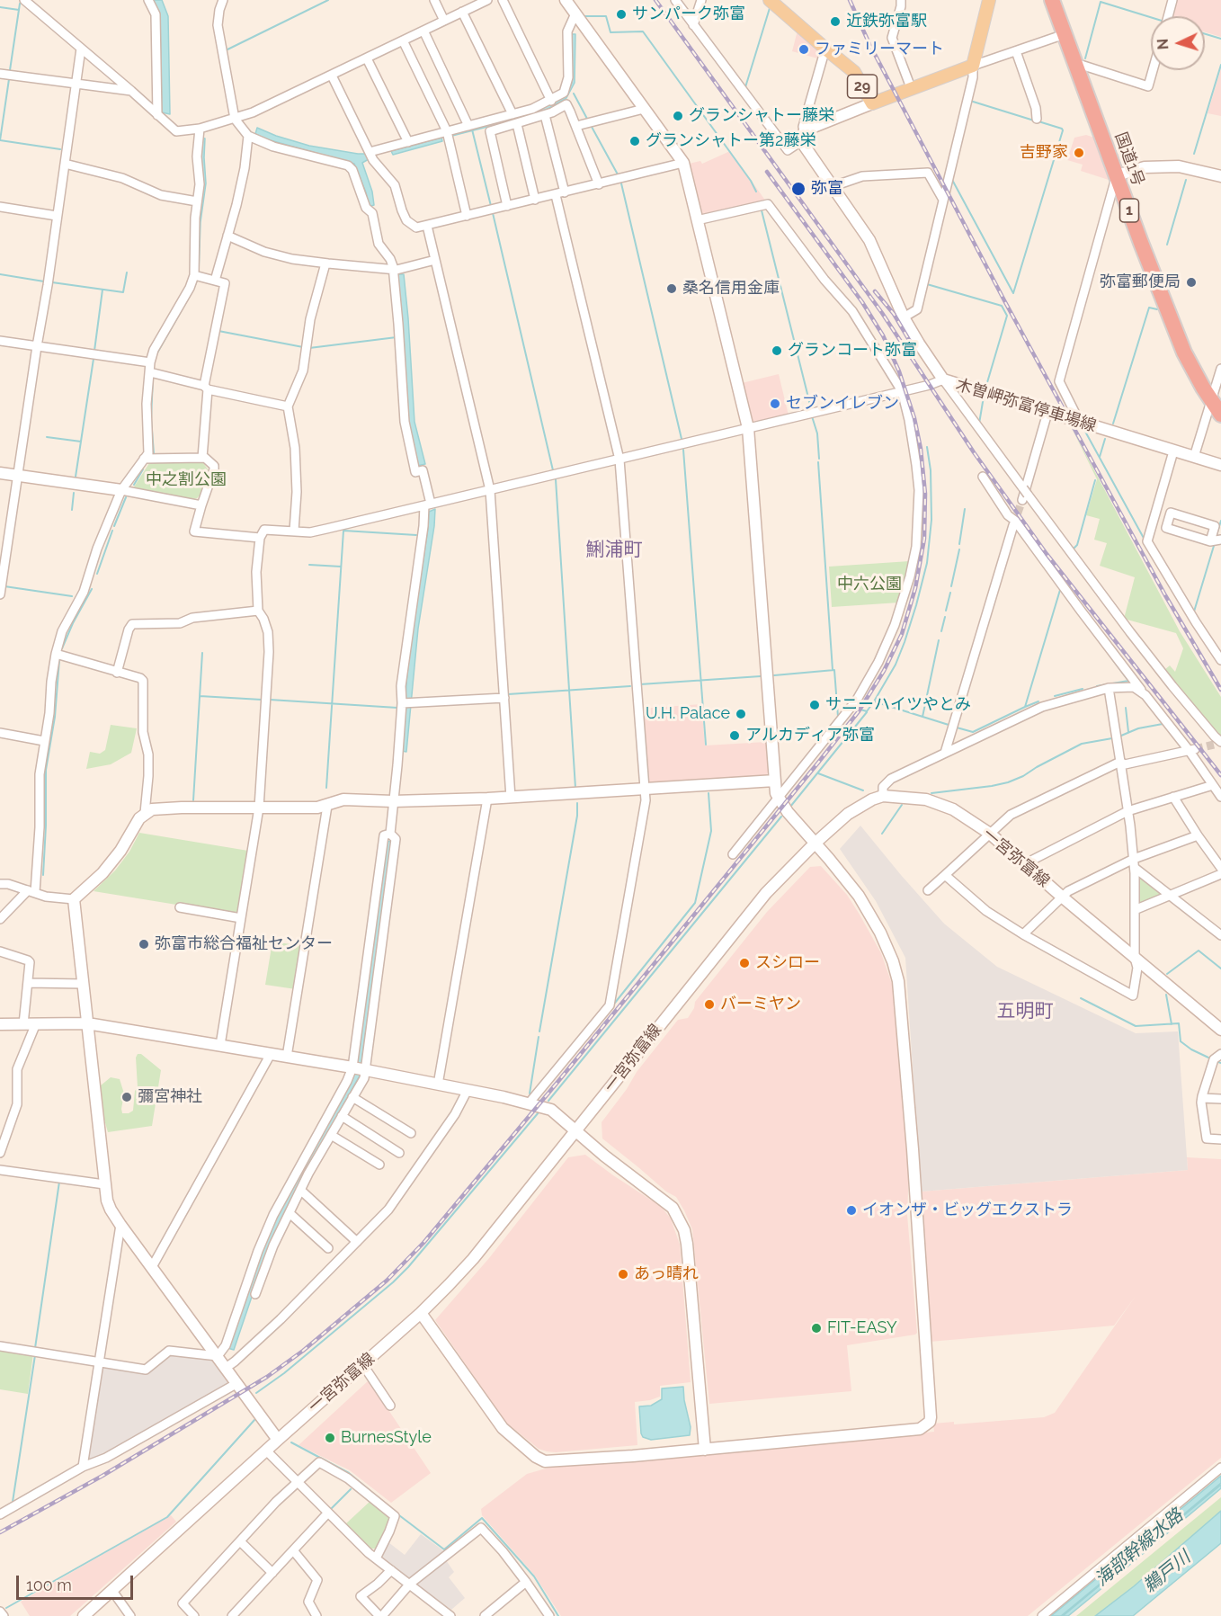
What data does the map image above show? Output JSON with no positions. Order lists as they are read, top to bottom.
{
  "streets": {
    "highway": ["国道1号", "1"],
    "main road": ["29"],
    "street": ["木曽岬弥富停車場線", "一宮弥富線"]
  },
  "districts": ["鯏浦町", "五明町"],
  "water": ["海部幹線水路", "鵜戸川"],
  "parks": ["中之割公園", "中六公園"],
  "places": [
    "サンパーク弥富",
    "近鉄弥富駅",
    "ファミリーマート",
    "グランシャトー藤栄",
    "グランシャトー第2藤栄",
    "吉野家",
    "弥富",
    "弥富郵便局",
    "桑名信用金庫",
    "グランコート弥富",
    "セブンイレブン",
    "サニーハイツやとみ",
    "U.H. Palace",
    "アルカディア弥富",
    "弥富市総合福祉センター",
    "スシロー",
    "バーミヤン",
    "彌宮神社",
    "イオンザ・ビッグエクストラ",
    "あっ晴れ",
    "FIT-EASY",
    "BurnesStyle"
  ],
  "scale_bar": "100 m",
  "north": "left"
}
